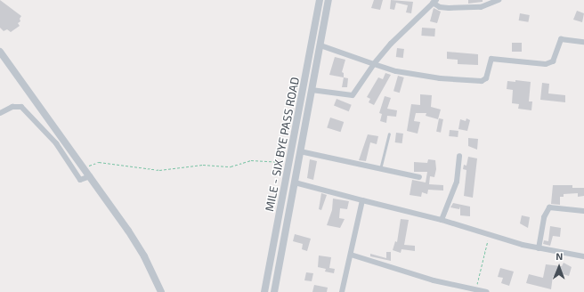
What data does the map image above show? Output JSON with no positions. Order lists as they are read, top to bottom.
{
  "streets": {
    "street": ["MILE - SIX BYE PASS ROAD"]
  },
  "north": "top"
}
